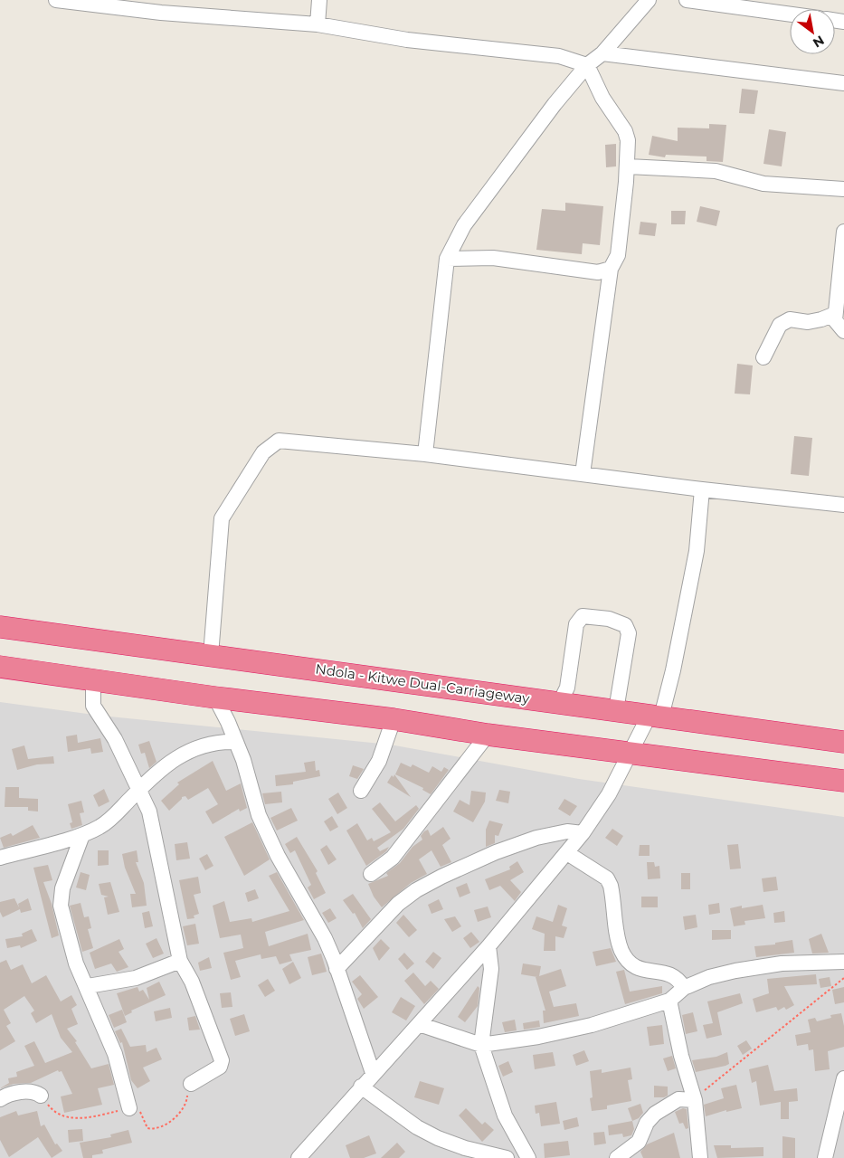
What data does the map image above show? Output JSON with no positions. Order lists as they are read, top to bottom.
{
  "streets": {
    "highway": ["Ndola - Kitwe Dual-Carriageway"]
  },
  "north": "bottom right"
}
